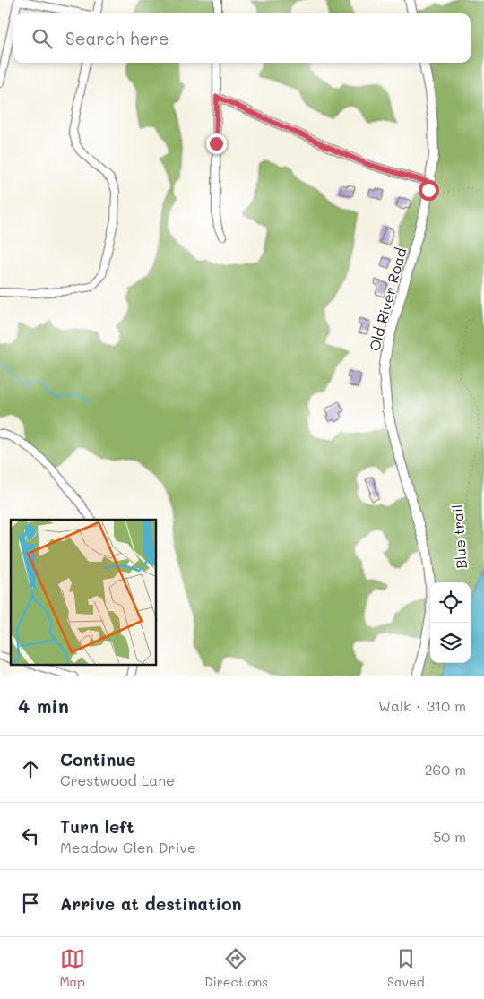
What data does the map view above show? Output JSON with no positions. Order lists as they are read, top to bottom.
{
  "streets": {
    "main road": ["Old River Road"],
    "path": ["Blue trail"]
  },
  "page": {
    "search": "Search here",
    "heading": ["4 min", "Walk · 310 m"],
    "list": [
      ["Continue", "Crestwood Lane", "260 m"],
      ["Turn left", "Meadow Glen Drive", "50 m"],
      "Arrive at destination"
    ],
    "nav": ["Map", "Directions", "Saved"]
  }
}
